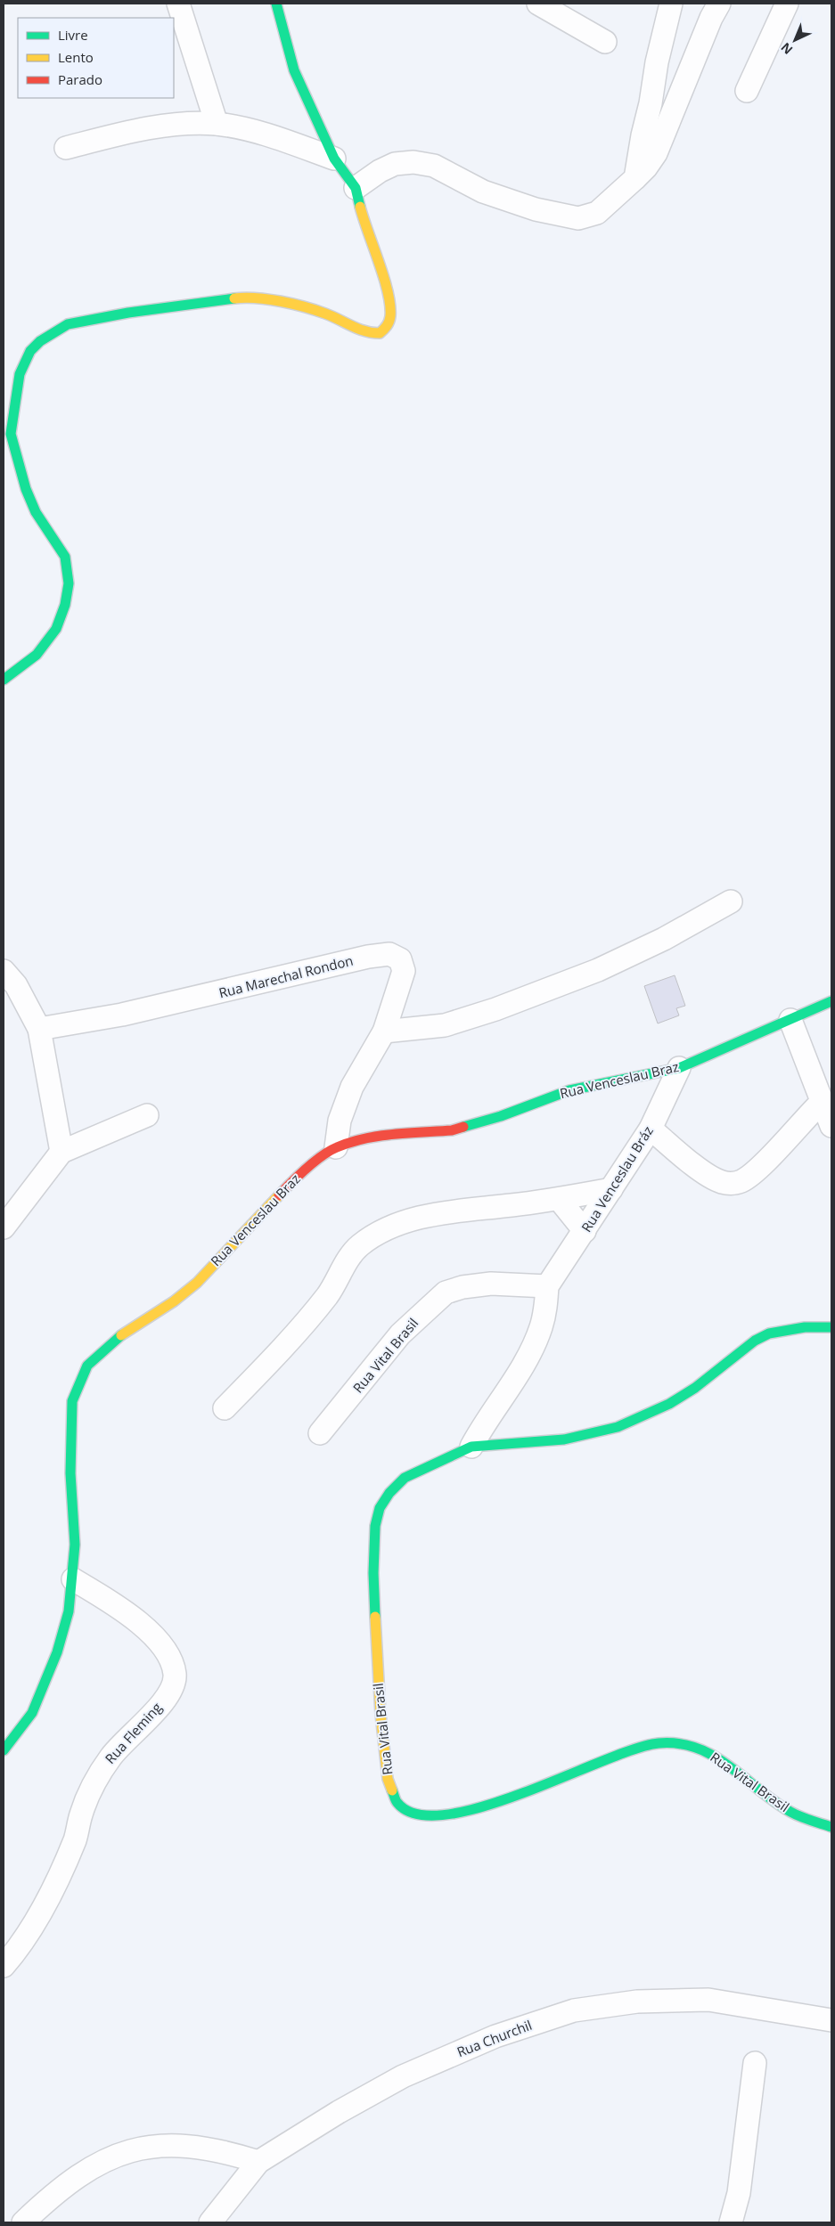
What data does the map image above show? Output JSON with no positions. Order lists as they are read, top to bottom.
{
  "streets": {
    "street": [
      "Rua Marechal Rondon",
      "Rua Venceslau Braz",
      "Rua Venceslau Bráz",
      "Rua Vital Brasil",
      "Rua Fleming",
      "Rua Churchil"
    ]
  },
  "crossings": [
    ["Rua Marechal Rondon", "Rua Venceslau Braz"],
    ["Rua Venceslau Braz", "Rua Venceslau Bráz"],
    ["Rua Venceslau Braz", "Rua Fleming"],
    ["Rua Venceslau Bráz", "Rua Vital Brasil"]
  ],
  "legend": ["Livre", "Lento", "Parado"],
  "north": "bottom left"
}
